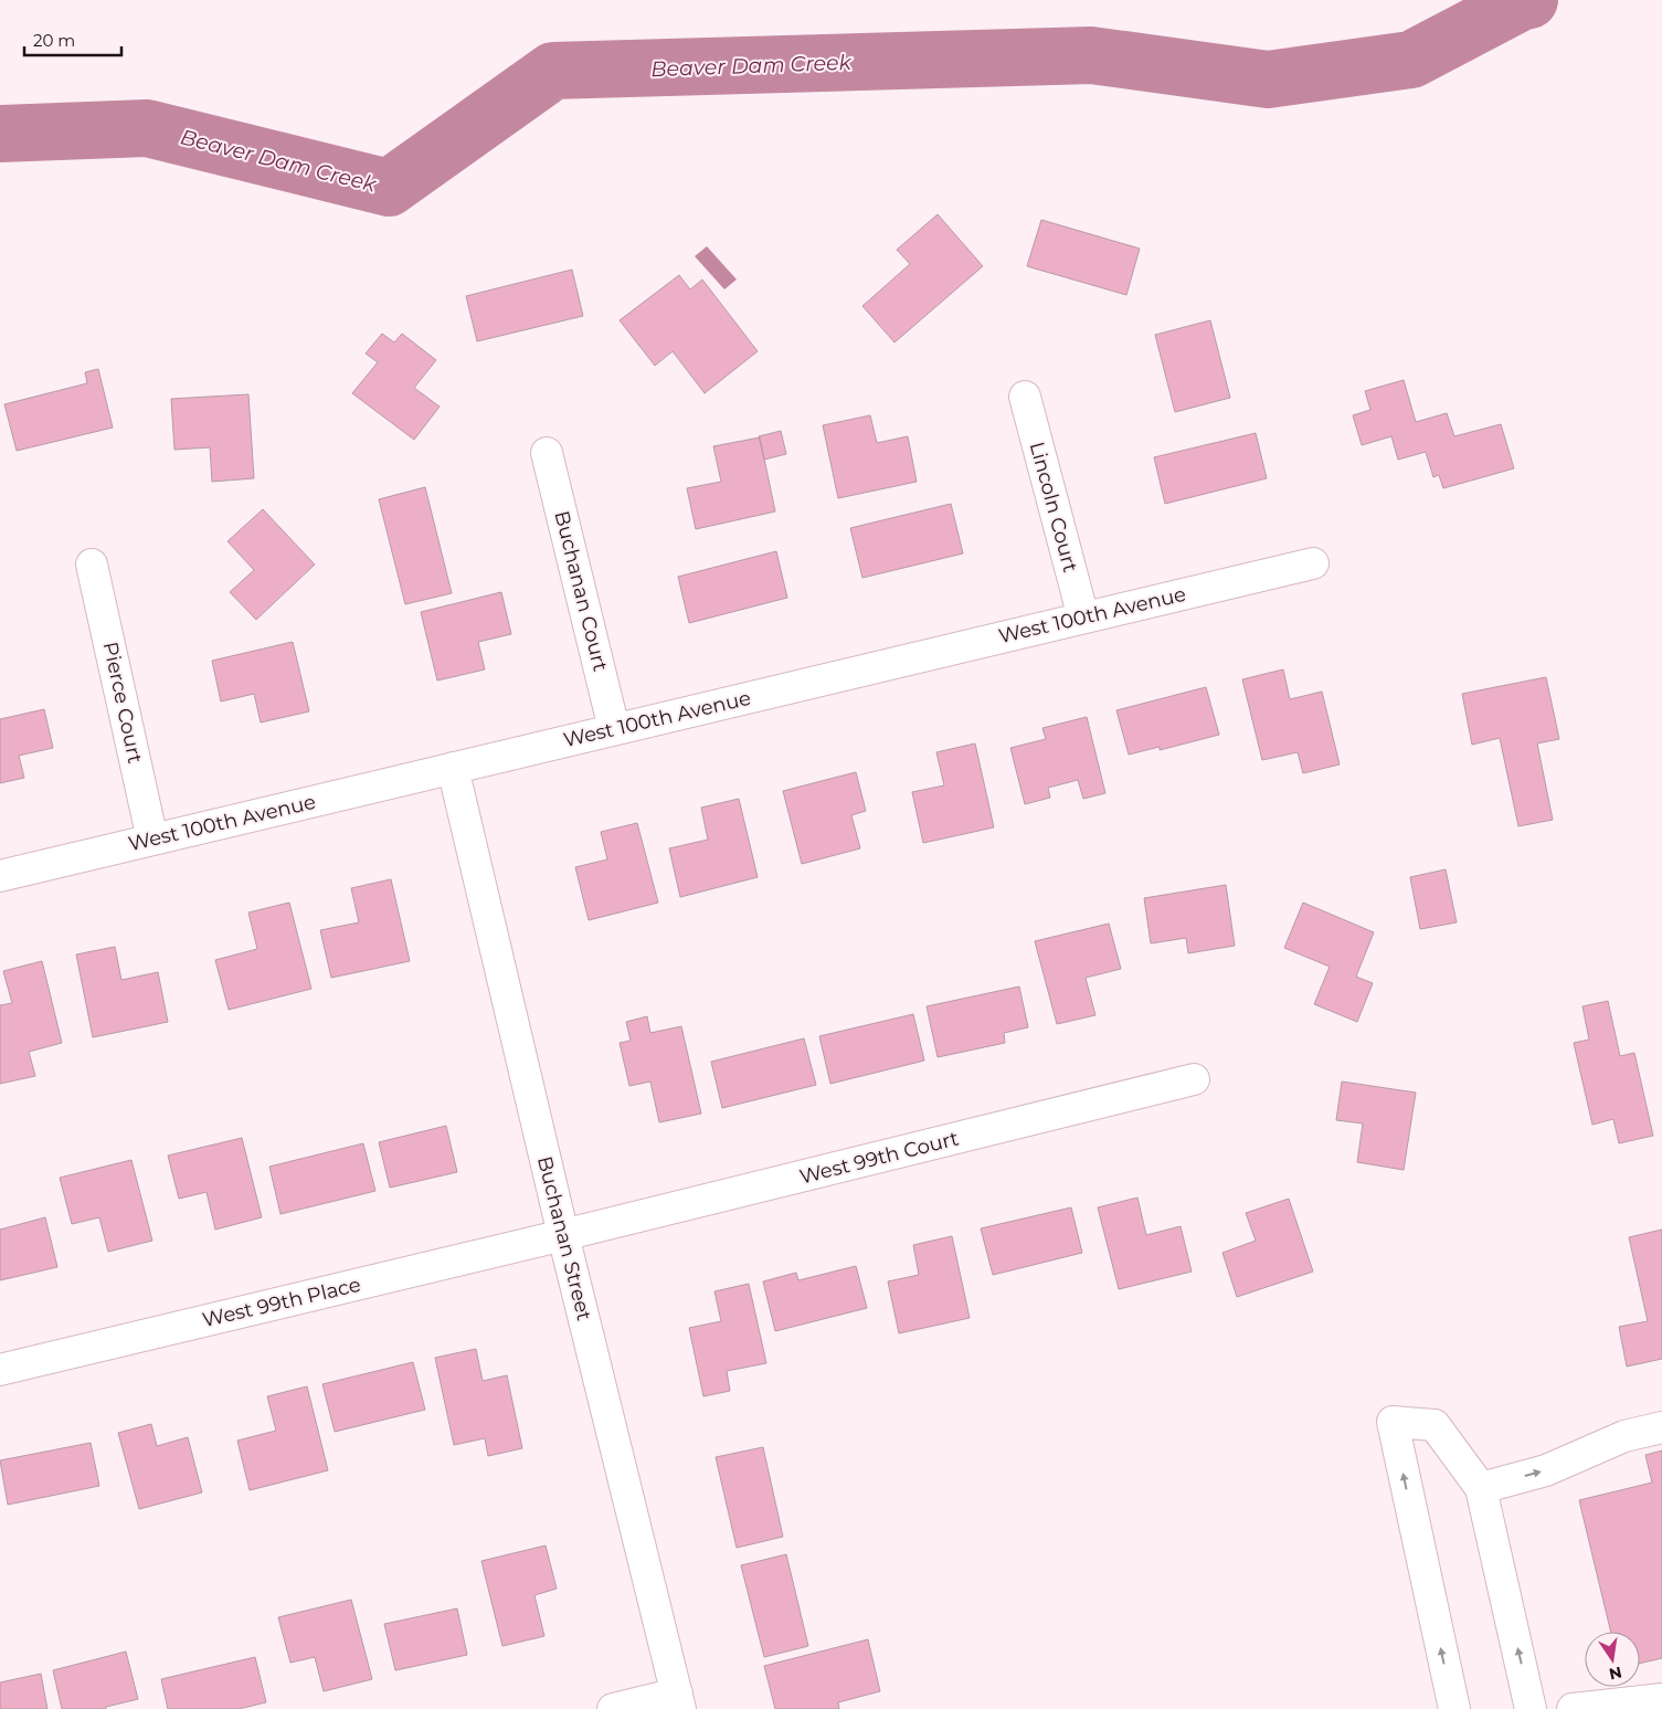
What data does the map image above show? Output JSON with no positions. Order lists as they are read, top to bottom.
{
  "streets": {
    "street": [
      "Lincoln Court",
      "Buchanan Court",
      "West 100th Avenue",
      "Pierce Court",
      "West 99th Court",
      "Buchanan Street",
      "West 99th Place"
    ]
  },
  "crossings": [
    ["Lincoln Court", "West 100th Avenue"],
    ["Buchanan Court", "West 100th Avenue"],
    ["West 100th Avenue", "Pierce Court"],
    ["West 100th Avenue", "Buchanan Street"],
    ["West 99th Court", "Buchanan Street"],
    ["West 99th Court", "West 99th Place"],
    ["Buchanan Street", "West 99th Place"]
  ],
  "water": ["Beaver Dam Creek"],
  "scale_bar": "20 m",
  "north": "bottom"
}
